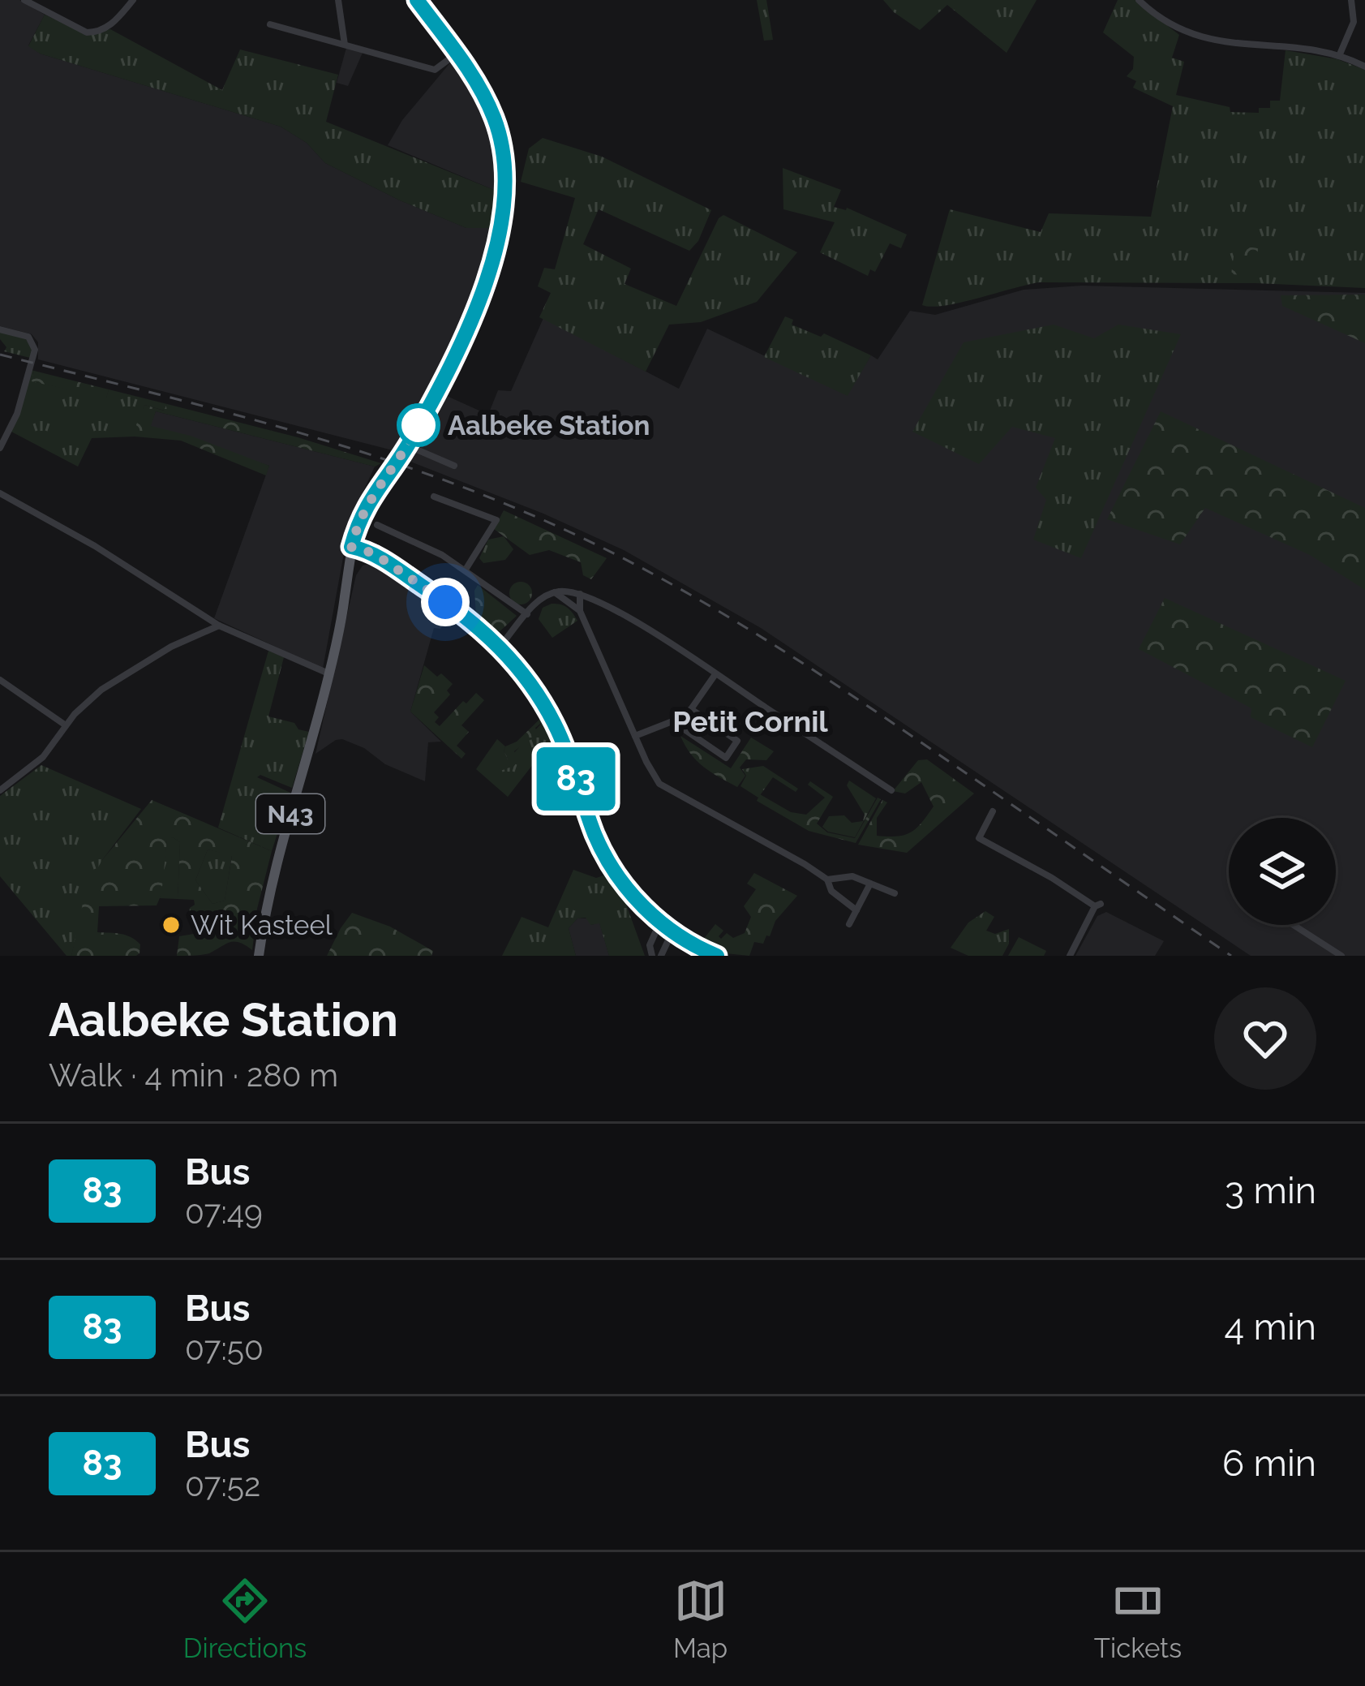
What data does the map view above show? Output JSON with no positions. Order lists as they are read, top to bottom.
{
  "streets": {
    "main road": ["N43"]
  },
  "districts": ["Petit Cornil"],
  "places": ["Aalbeke Station", "Wit Kasteel"],
  "lines": ["bus line 83"],
  "page": {
    "on_map": "83",
    "heading": ["Aalbeke Station", "Walk · 4 min · 280 m"],
    "list": [
      {
        "mark": "83",
        "name": "Bus",
        "note": "07:49",
        "value": "3 min"
      },
      {
        "mark": "83",
        "name": "Bus",
        "note": "07:50",
        "value": "4 min"
      },
      {
        "mark": "83",
        "name": "Bus",
        "note": "07:52",
        "value": "6 min"
      }
    ],
    "tabs": ["Directions", "Map", "Tickets"]
  }
}
